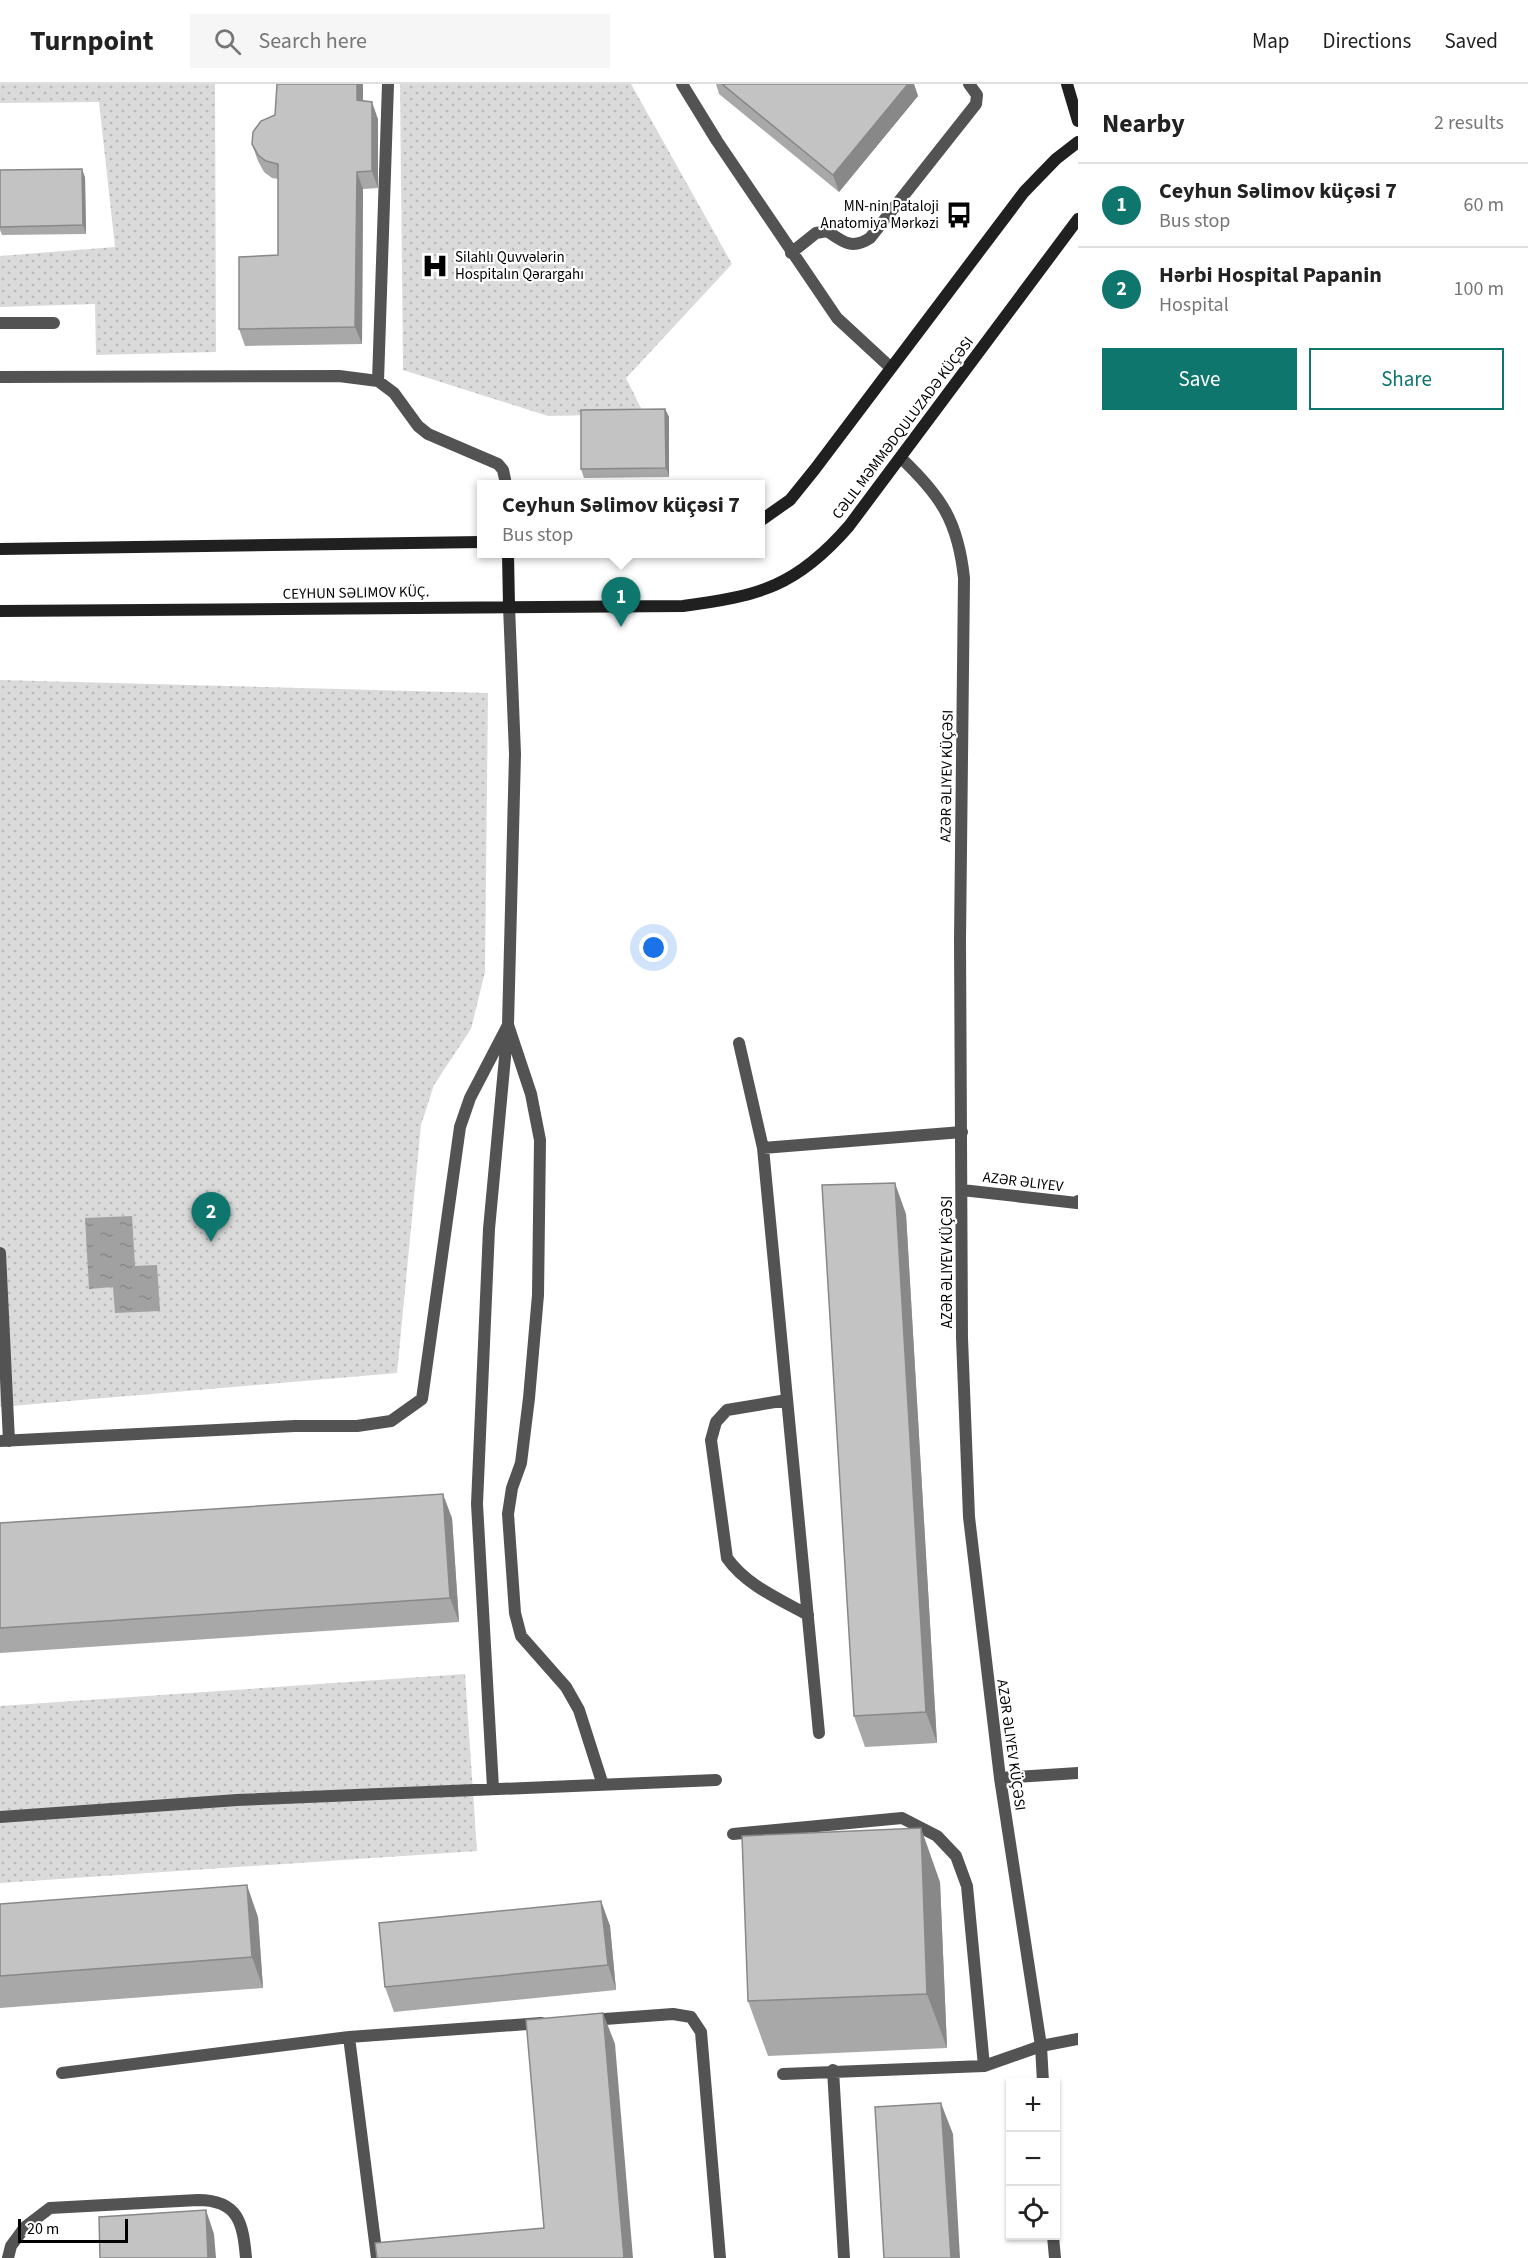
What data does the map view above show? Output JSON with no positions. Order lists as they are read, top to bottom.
{
  "streets": {
    "main road": ["CƏLIL MƏMMƏDQULUZADƏ KÜÇƏSI", "CEYHUN SƏLIMOV KÜÇ."],
    "street": ["AZƏR ƏLIYEV KÜÇƏSI", "AZƏR ƏLIYEV"]
  },
  "crossings": [
    ["CƏLIL MƏMMƏDQULUZADƏ KÜÇƏSI", "CEYHUN SƏLIMOV KÜÇ."],
    ["CƏLIL MƏMMƏDQULUZADƏ KÜÇƏSI", "AZƏR ƏLIYEV KÜÇƏSI"],
    ["AZƏR ƏLIYEV KÜÇƏSI", "AZƏR ƏLIYEV"]
  ],
  "places": {
    "bus stop": ["MN-nin Pataloji Anatomiya Mərkəzi"],
    "hospital": ["Silahlı Quvvələrin Hospitalın Qərargahı"]
  },
  "scale_bar": "20 m",
  "page": {
    "header": "Turnpoint",
    "search": "Search here",
    "nav": ["Map", "Directions", "Saved"],
    "heading": ["Nearby", "2 results"],
    "list": [
      {
        "mark": "1",
        "name": "Ceyhun Səlimov küçəsi 7",
        "note": "Bus stop",
        "value": "60 m"
      },
      {
        "mark": "2",
        "name": "Hərbi Hospital Papanin",
        "note": "Hospital",
        "value": "100 m"
      }
    ],
    "buttons": ["Save", "Share"],
    "popup": ["Ceyhun Səlimov küçəsi 7", "Bus stop"],
    "pins": ["1", "2"],
    "map_buttons": ["+", "−"],
    "scale": "20 m"
  }
}
